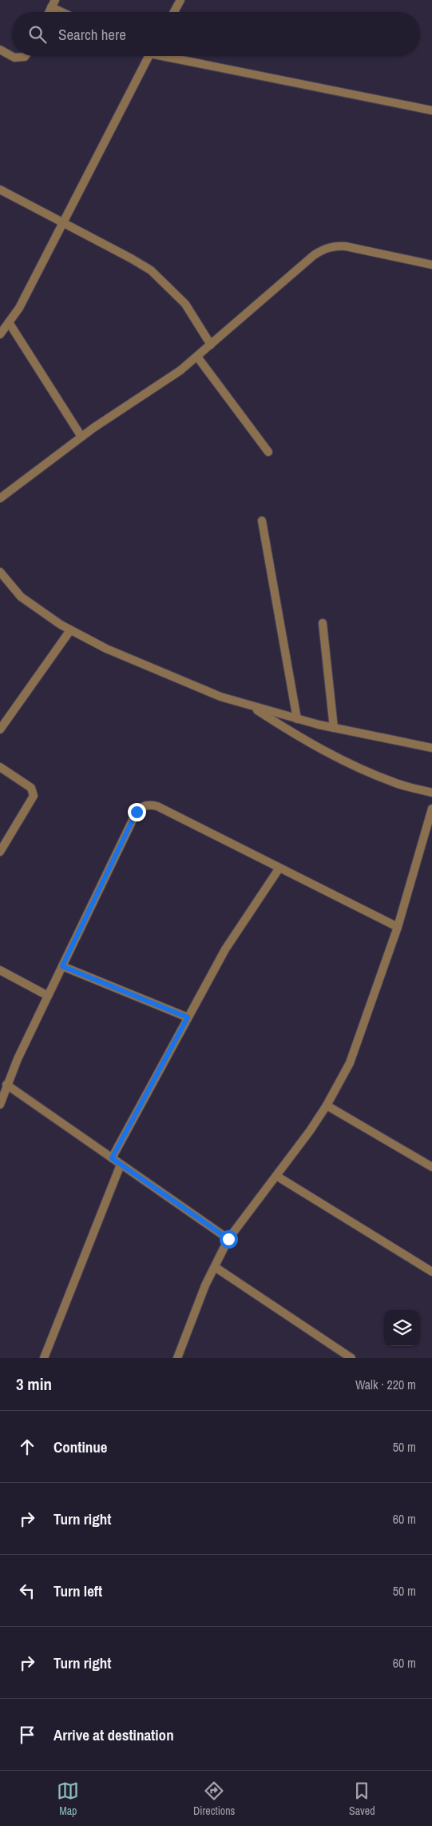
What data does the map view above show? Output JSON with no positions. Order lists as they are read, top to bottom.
{
  "page": {
    "search": "Search here",
    "heading": ["3 min", "Walk · 220 m"],
    "list": [
      ["Continue", "50 m"],
      ["Turn right", "60 m"],
      ["Turn left", "50 m"],
      ["Turn right", "60 m"],
      "Arrive at destination"
    ],
    "nav": ["Map", "Directions", "Saved"]
  }
}
